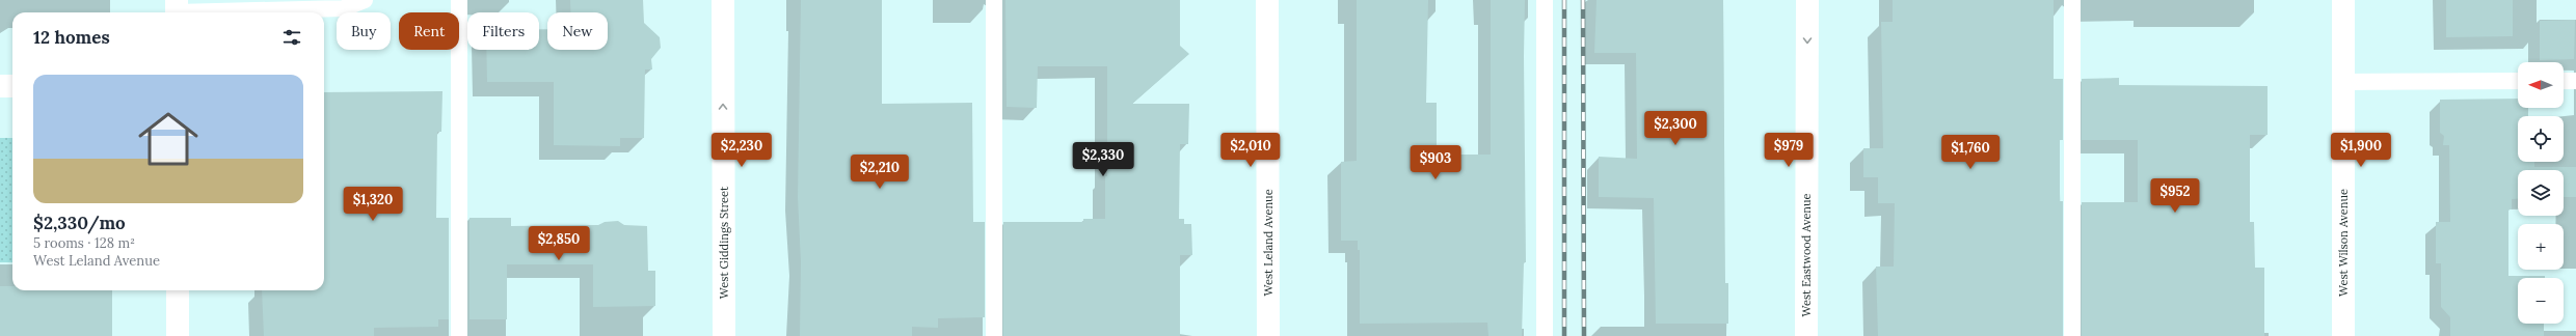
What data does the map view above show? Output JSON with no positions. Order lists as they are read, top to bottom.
{
  "streets": {
    "street": [
      "West Giddings Street",
      "West Leland Avenue",
      "West Wilson Avenue",
      "West Eastwood Avenue"
    ]
  },
  "one_way": ["West Giddings Street", "West Eastwood Avenue"],
  "north": "left",
  "page": {
    "chip": [
      "Buy",
      "Rent",
      "Filters",
      "New"
    ],
    "heading": "12 homes",
    "map_buttons": ["+", "−"],
    "list": [
      {
        "name": "$2,330/mo",
        "note": "5 rooms · 128 m² · West Leland Avenue"
      }
    ],
    "price": [
      "$2,300",
      "$2,230",
      "$2,010",
      "$979",
      "$1,900",
      "$1,760",
      "$2,330",
      "$903",
      "$2,210",
      "$952",
      "$1,320",
      "$2,850"
    ]
  }
}
